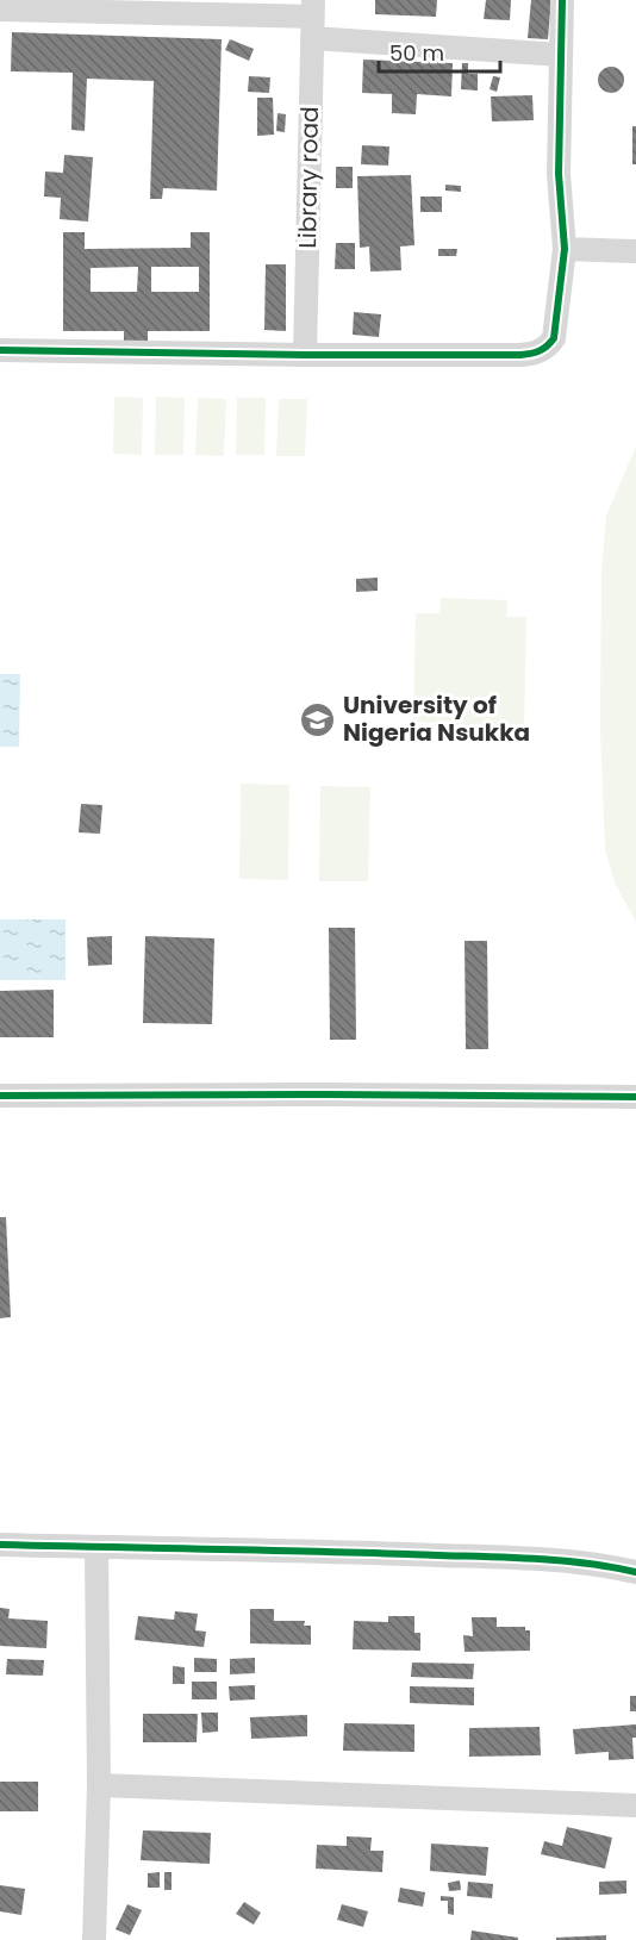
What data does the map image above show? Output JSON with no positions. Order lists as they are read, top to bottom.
{
  "streets": {
    "street": ["Library road"]
  },
  "places": {
    "school or university": ["University of Nigeria Nsukka"]
  },
  "scale_bar": "50 m"
}
